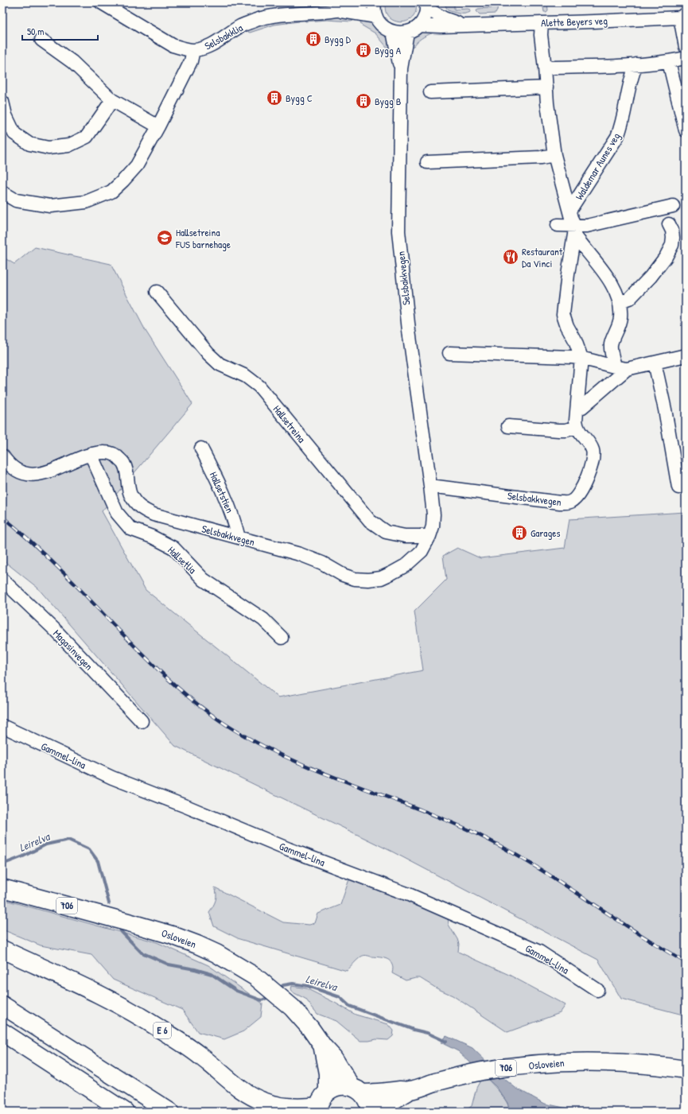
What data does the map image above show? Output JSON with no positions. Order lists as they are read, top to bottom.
{
  "streets": {
    "highway": ["706", "Osloveien", "E 6"],
    "street": [
      "Alette Beyers veg",
      "Selsbakklia",
      "Waldemar Aunes veg",
      "Selsbakkvegen",
      "Hallsetreina",
      "Hallsetstien",
      "Hallsetlia",
      "Magasinvegen",
      "Gammel-lina"
    ]
  },
  "crossings": [
    ["Selsbakkvegen", "Hallsetreina"],
    ["Selsbakkvegen", "Hallsetstien"],
    ["Selsbakkvegen", "Hallsetlia"],
    ["706", "Osloveien"]
  ],
  "water": ["Leirelva"],
  "places": {
    "building": [
      "Bygg D",
      "Bygg A",
      "Bygg C",
      "Bygg B",
      "Garages"
    ],
    "school or university": ["Hallsetreina FUS barnehage"],
    "restaurant": ["Restaurant Da Vinci"]
  },
  "scale_bar": "50 m"
}
